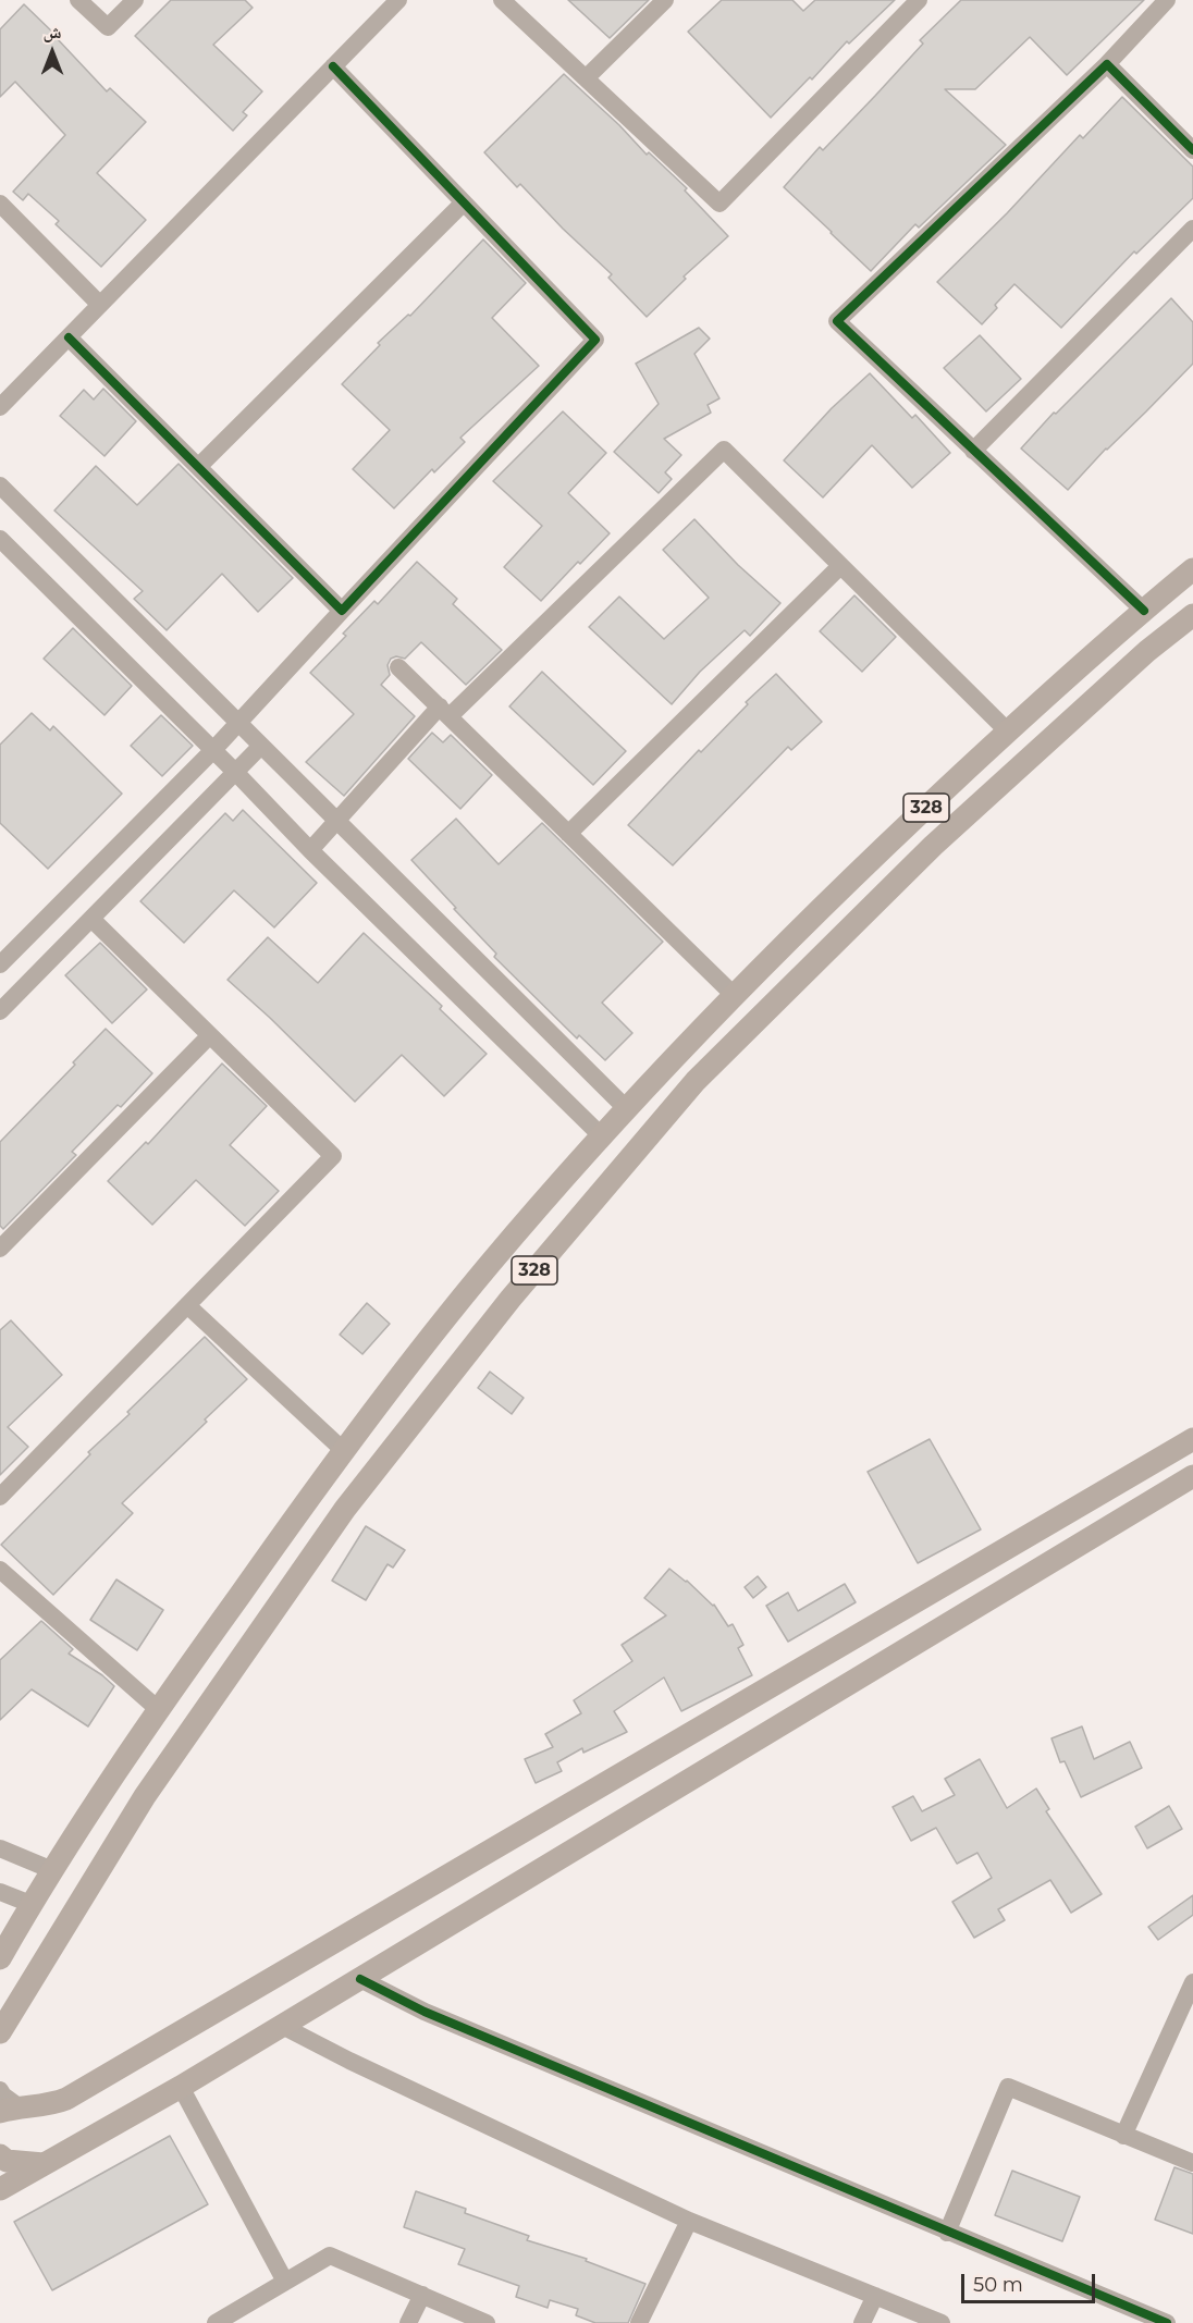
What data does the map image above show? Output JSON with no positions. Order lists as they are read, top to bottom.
{
  "streets": {
    "main road": ["328"]
  },
  "scale_bar": "50 m",
  "north": "top"
}
